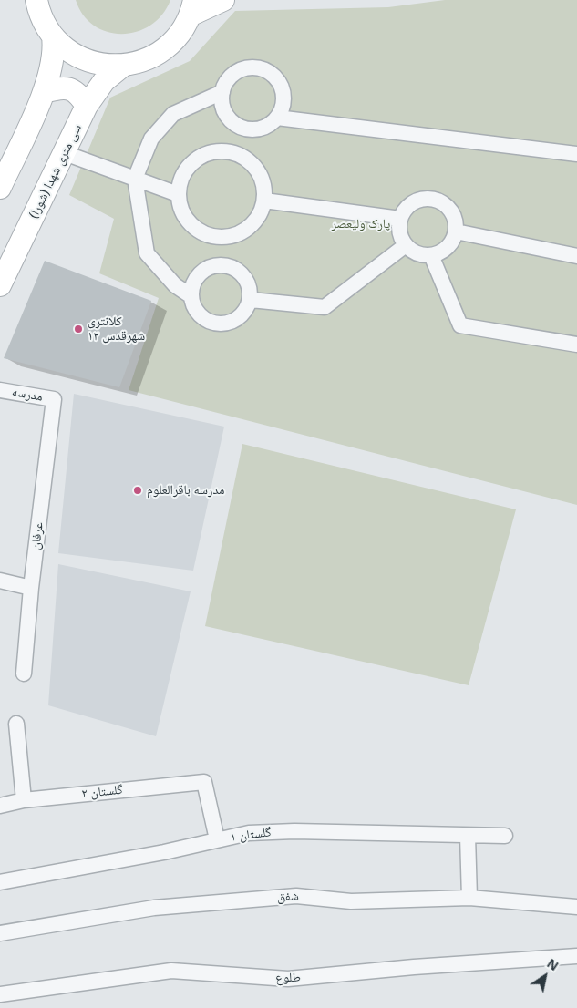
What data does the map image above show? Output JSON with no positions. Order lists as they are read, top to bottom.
{
  "streets": {
    "main road": ["سی متری شهدا (شورا)"],
    "street": [
      "مدرسه",
      "عرفان",
      "گلستان ۲",
      "گلستان ۱",
      "شفق",
      "طلوع"
    ]
  },
  "crossings": [
    ["مدرسه", "عرفان"],
    ["گلستان ۲", "گلستان ۱"]
  ],
  "parks": ["پارک ولیعصر"],
  "places": ["کلانتری ۱۲ شهرقدس", "مدرسه باقرالعلوم"],
  "north": "top right"
}
